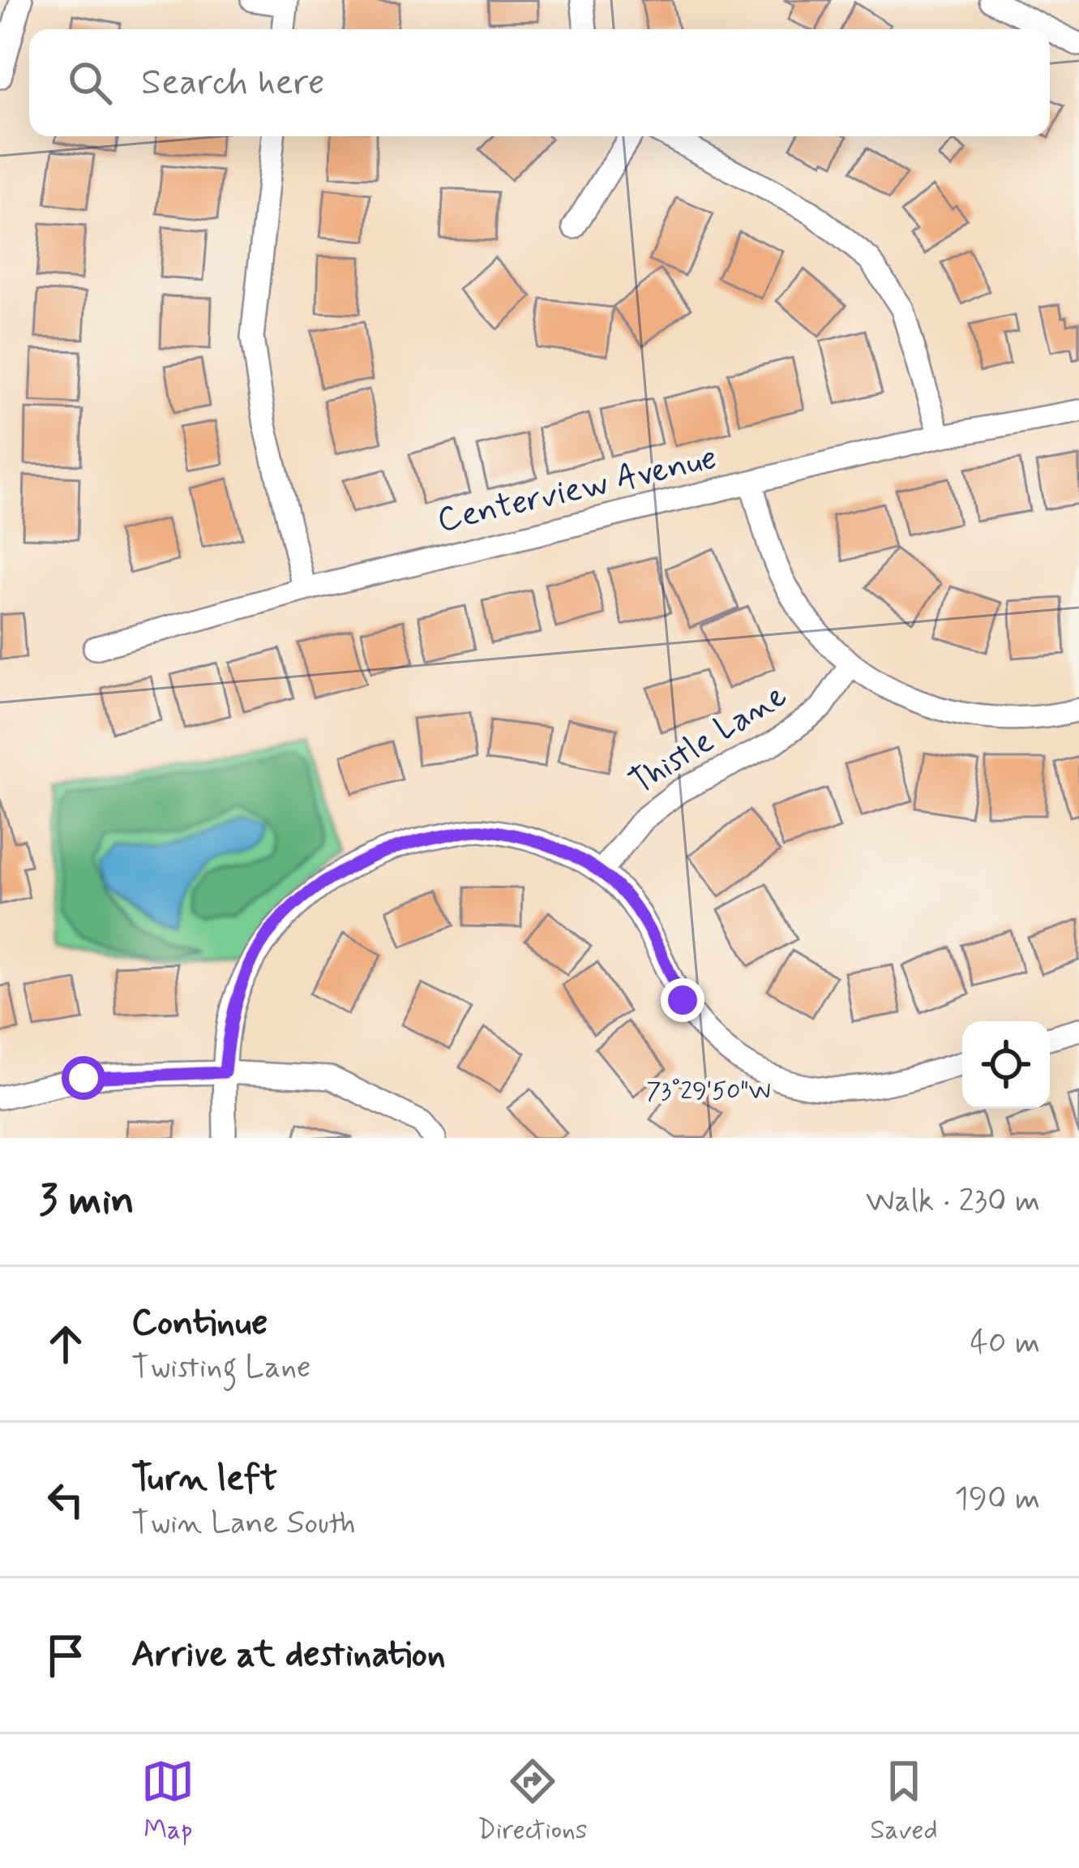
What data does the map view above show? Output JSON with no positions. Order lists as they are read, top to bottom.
{
  "streets": {
    "street": ["Centerview Avenue", "Thistle Lane"]
  },
  "page": {
    "search": "Search here",
    "heading": ["3 min", "Walk · 230 m"],
    "list": [
      ["Continue", "Twisting Lane", "40 m"],
      ["Turn left", "Twin Lane South", "190 m"],
      "Arrive at destination"
    ],
    "nav": ["Map", "Directions", "Saved"]
  },
  "coordinates": ["73°29'50\"W"]
}
